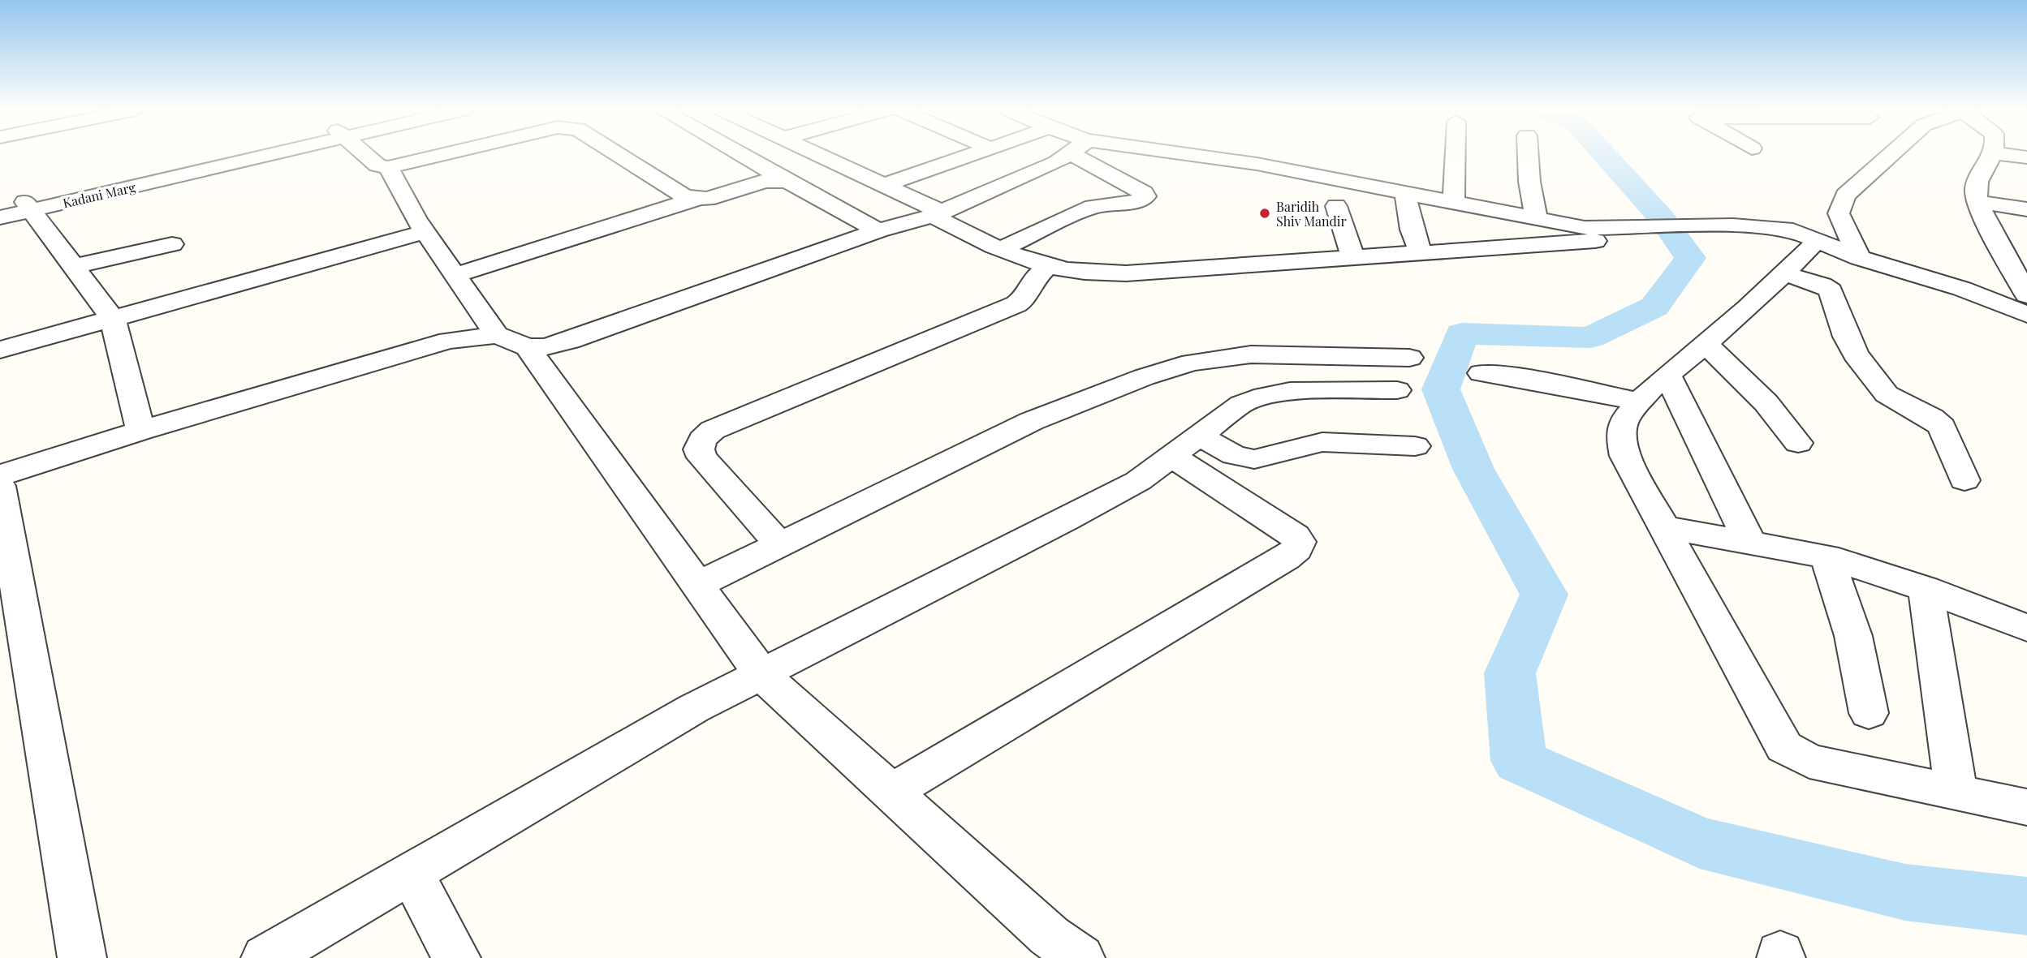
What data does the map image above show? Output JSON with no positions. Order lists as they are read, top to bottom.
{
  "streets": {
    "street": ["Kadani Marg"]
  },
  "places": ["Baridih Shiv Mandir"]
}
